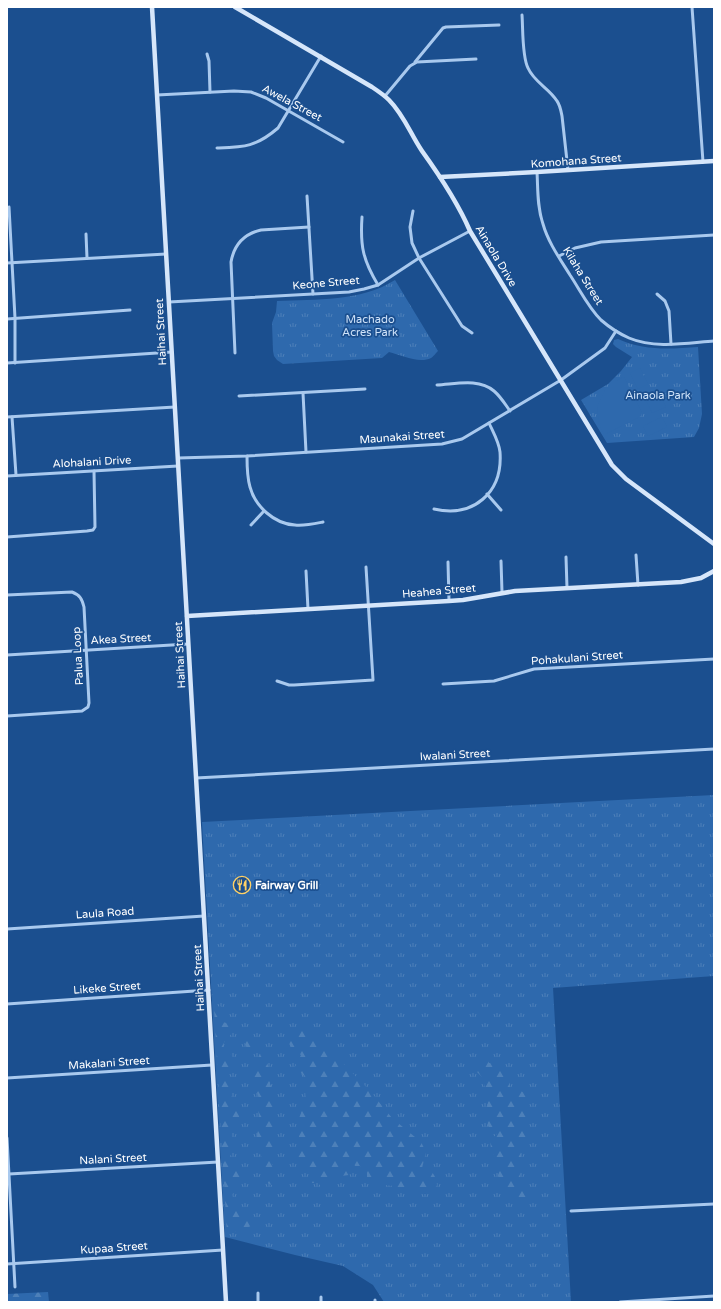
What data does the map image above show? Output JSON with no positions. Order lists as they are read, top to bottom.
{
  "streets": {
    "street": [
      "Awela Street",
      "Komohana Street",
      "Ainaola Drive",
      "Kilaha Street",
      "Keone Street",
      "Haihai Street",
      "Maunakai Street",
      "Alohalani Drive",
      "Heahea Street",
      "Akea Street",
      "Palua Loop",
      "Pohakulani Street",
      "Iwalani Street",
      "Laula Road",
      "Likeke Street",
      "Makalani Street",
      "Nalani Street",
      "Kupaa Street"
    ]
  },
  "crossings": [
    ["Awela Street", "Haihai Street"],
    ["Komohana Street", "Ainaola Drive"],
    ["Komohana Street", "Kilaha Street"],
    ["Ainaola Drive", "Keone Street"],
    ["Ainaola Drive", "Maunakai Street"],
    ["Kilaha Street", "Maunakai Street"],
    ["Keone Street", "Haihai Street"],
    ["Haihai Street", "Maunakai Street"],
    ["Haihai Street", "Alohalani Drive"],
    ["Haihai Street", "Heahea Street"],
    ["Haihai Street", "Akea Street"],
    ["Haihai Street", "Iwalani Street"],
    ["Haihai Street", "Laula Road"],
    ["Haihai Street", "Likeke Street"],
    ["Haihai Street", "Makalani Street"],
    ["Haihai Street", "Nalani Street"],
    ["Haihai Street", "Kupaa Street"],
    ["Akea Street", "Palua Loop"]
  ],
  "parks": ["Machado Acres Park", "Ainaola Park"],
  "places": {
    "restaurant": ["Fairway Grill"]
  }
}
